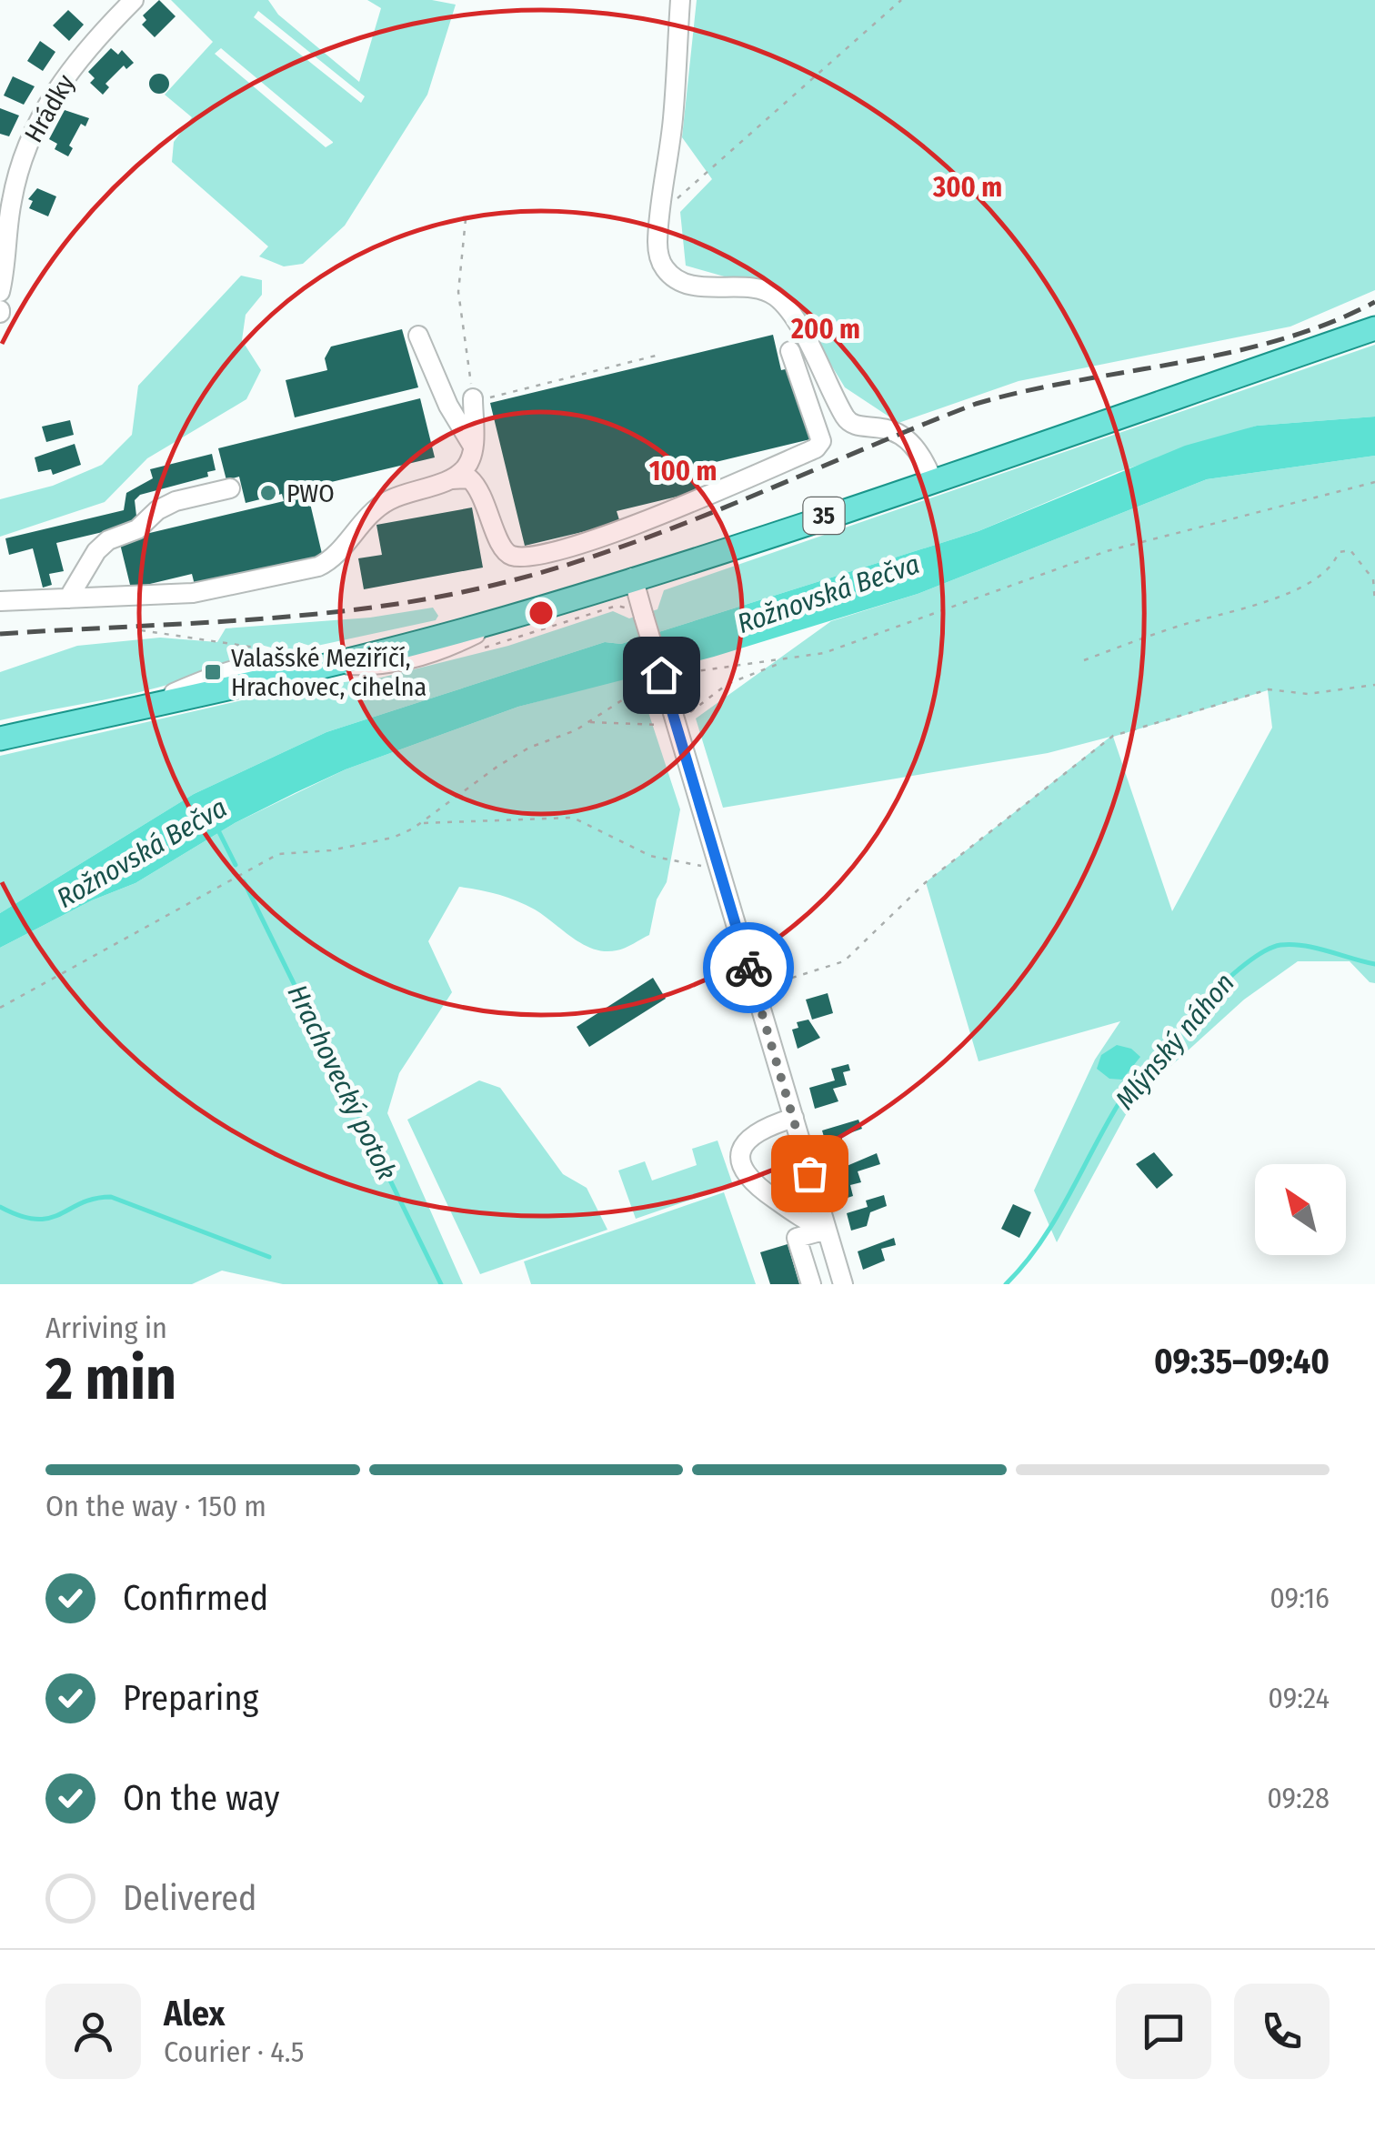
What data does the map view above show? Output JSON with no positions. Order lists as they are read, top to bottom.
{
  "streets": {
    "main road": ["35"],
    "street": ["Hrádky"]
  },
  "water": ["Rožnovská Bečva", "Mlýnský náhon", "Hrachovecký potok"],
  "places": {
    "other": ["PWO"],
    "transit": ["Valašské Meziříčí, Hrachovec, cihelna"]
  },
  "north": "top left",
  "page": {
    "heading": ["2 min", "Arriving in", "09:35–09:40"],
    "panel": ["Alex", "Courier · 4.5"],
    "bar": "On the way · 150 m",
    "list": [
      ["Confirmed", "09:16"],
      ["Preparing", "09:24"],
      ["On the way", "09:28"],
      "Delivered"
    ]
  },
  "rings": ["300 m", "200 m", "100 m"]
}
